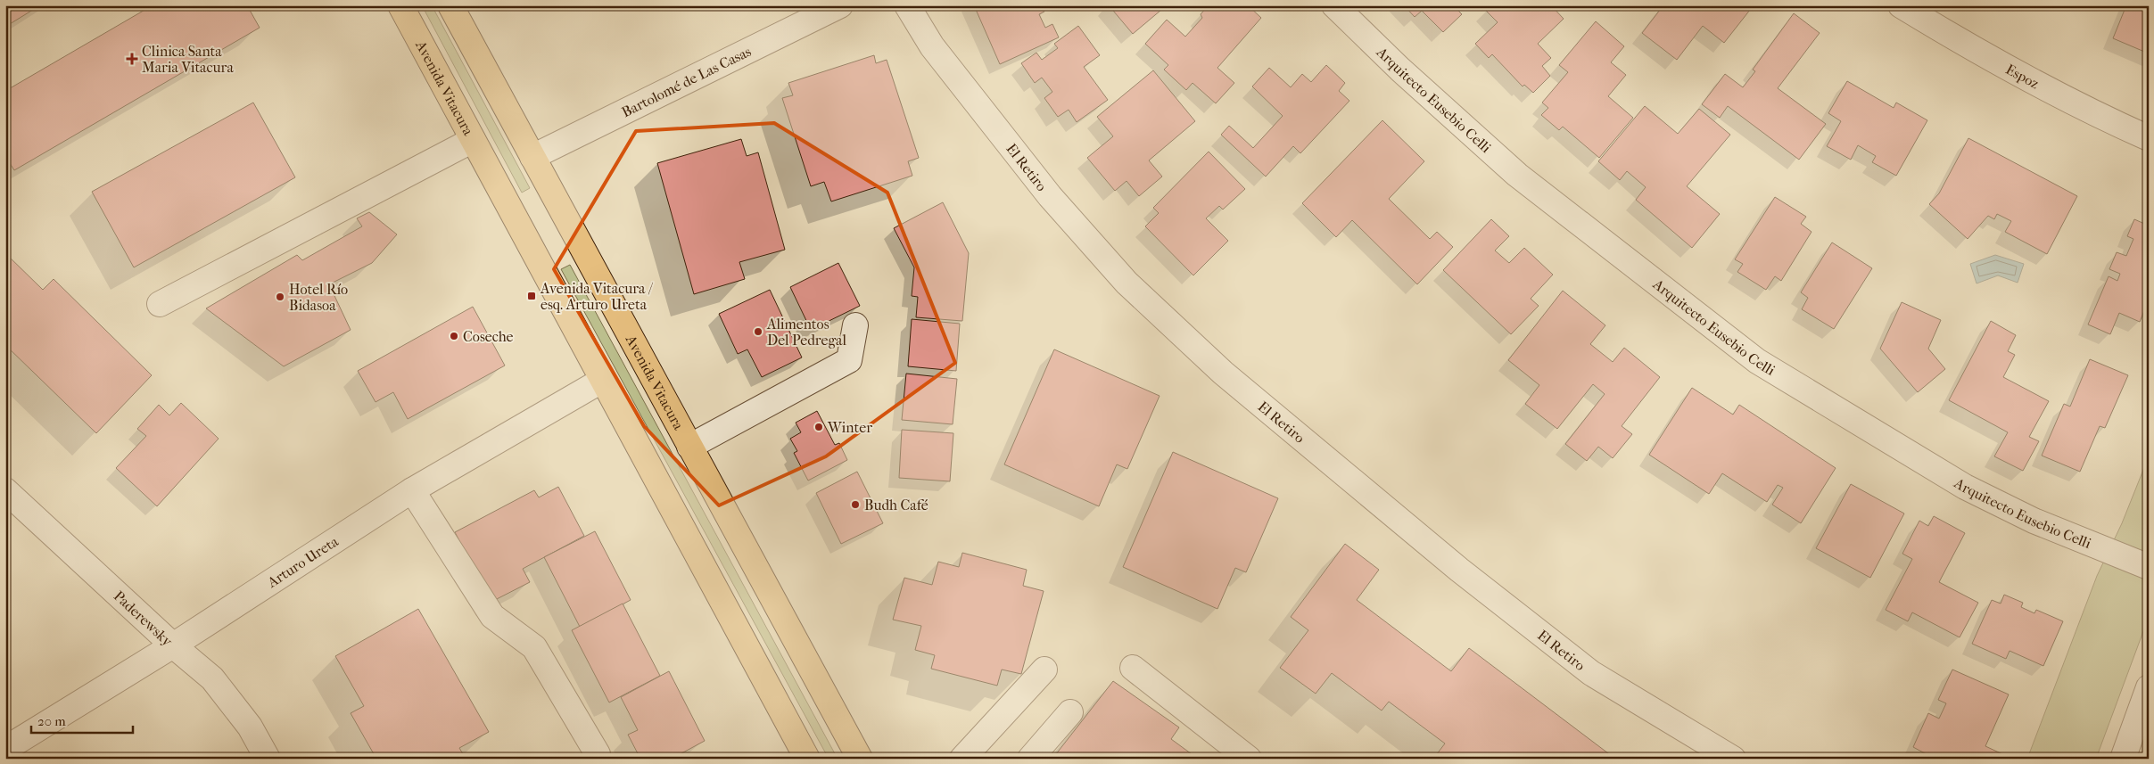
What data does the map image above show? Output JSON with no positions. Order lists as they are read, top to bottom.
{
  "streets": {
    "main road": ["Avenida Vitacura"],
    "street": [
      "Espoz",
      "Bartolomé de Las Casas",
      "Arquitecto Eusebio Celli",
      "El Retiro",
      "Arturo Ureta",
      "Paderewsky"
    ]
  },
  "crossings": [
    ["Bartolomé de Las Casas", "Avenida Vitacura"],
    ["Avenida Vitacura", "Arturo Ureta"],
    ["Arturo Ureta", "Paderewsky"]
  ],
  "places": {
    "health": ["Clinica Santa Maria Vitacura"],
    "transit": ["Avenida Vitacura / esq. Arturo Ureta"],
    "other": [
      "Hotel Río Bidasoa",
      "Alimentos Del Pedregal",
      "Coseche",
      "Winter",
      "Budh Café"
    ]
  },
  "scale_bar": "20 m"
}
